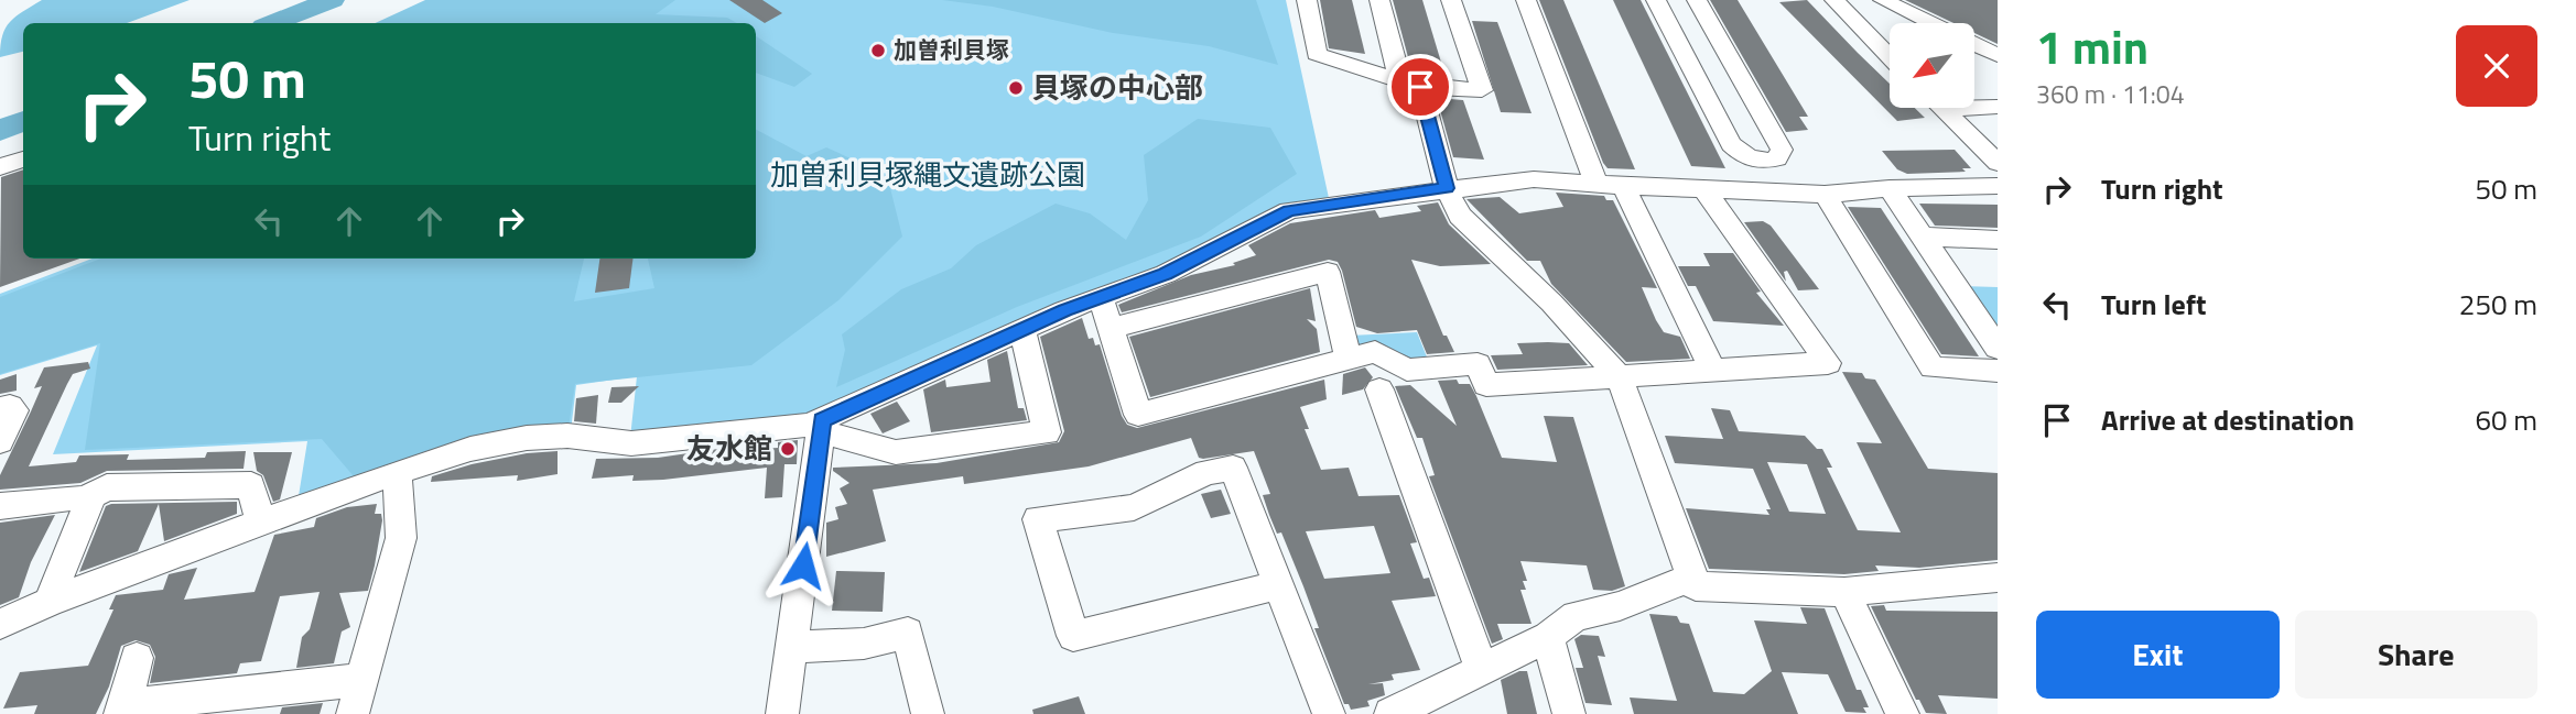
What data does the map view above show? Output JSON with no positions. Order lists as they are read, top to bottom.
{
  "parks": ["加曽利貝塚縄文遺跡公園"],
  "places": ["加曽利貝塚", "貝塚の中心部", "友水館"],
  "north": "bottom left",
  "page": {
    "heading": ["1 min", "360 m · 11:04"],
    "turn": ["50 m", "Turn right"],
    "list": [
      {
        "name": "Turn right",
        "value": "50 m"
      },
      {
        "name": "Turn left",
        "value": "250 m"
      },
      {
        "name": "Arrive at destination",
        "value": "60 m"
      }
    ],
    "buttons": ["Exit", "Share"]
  }
}
